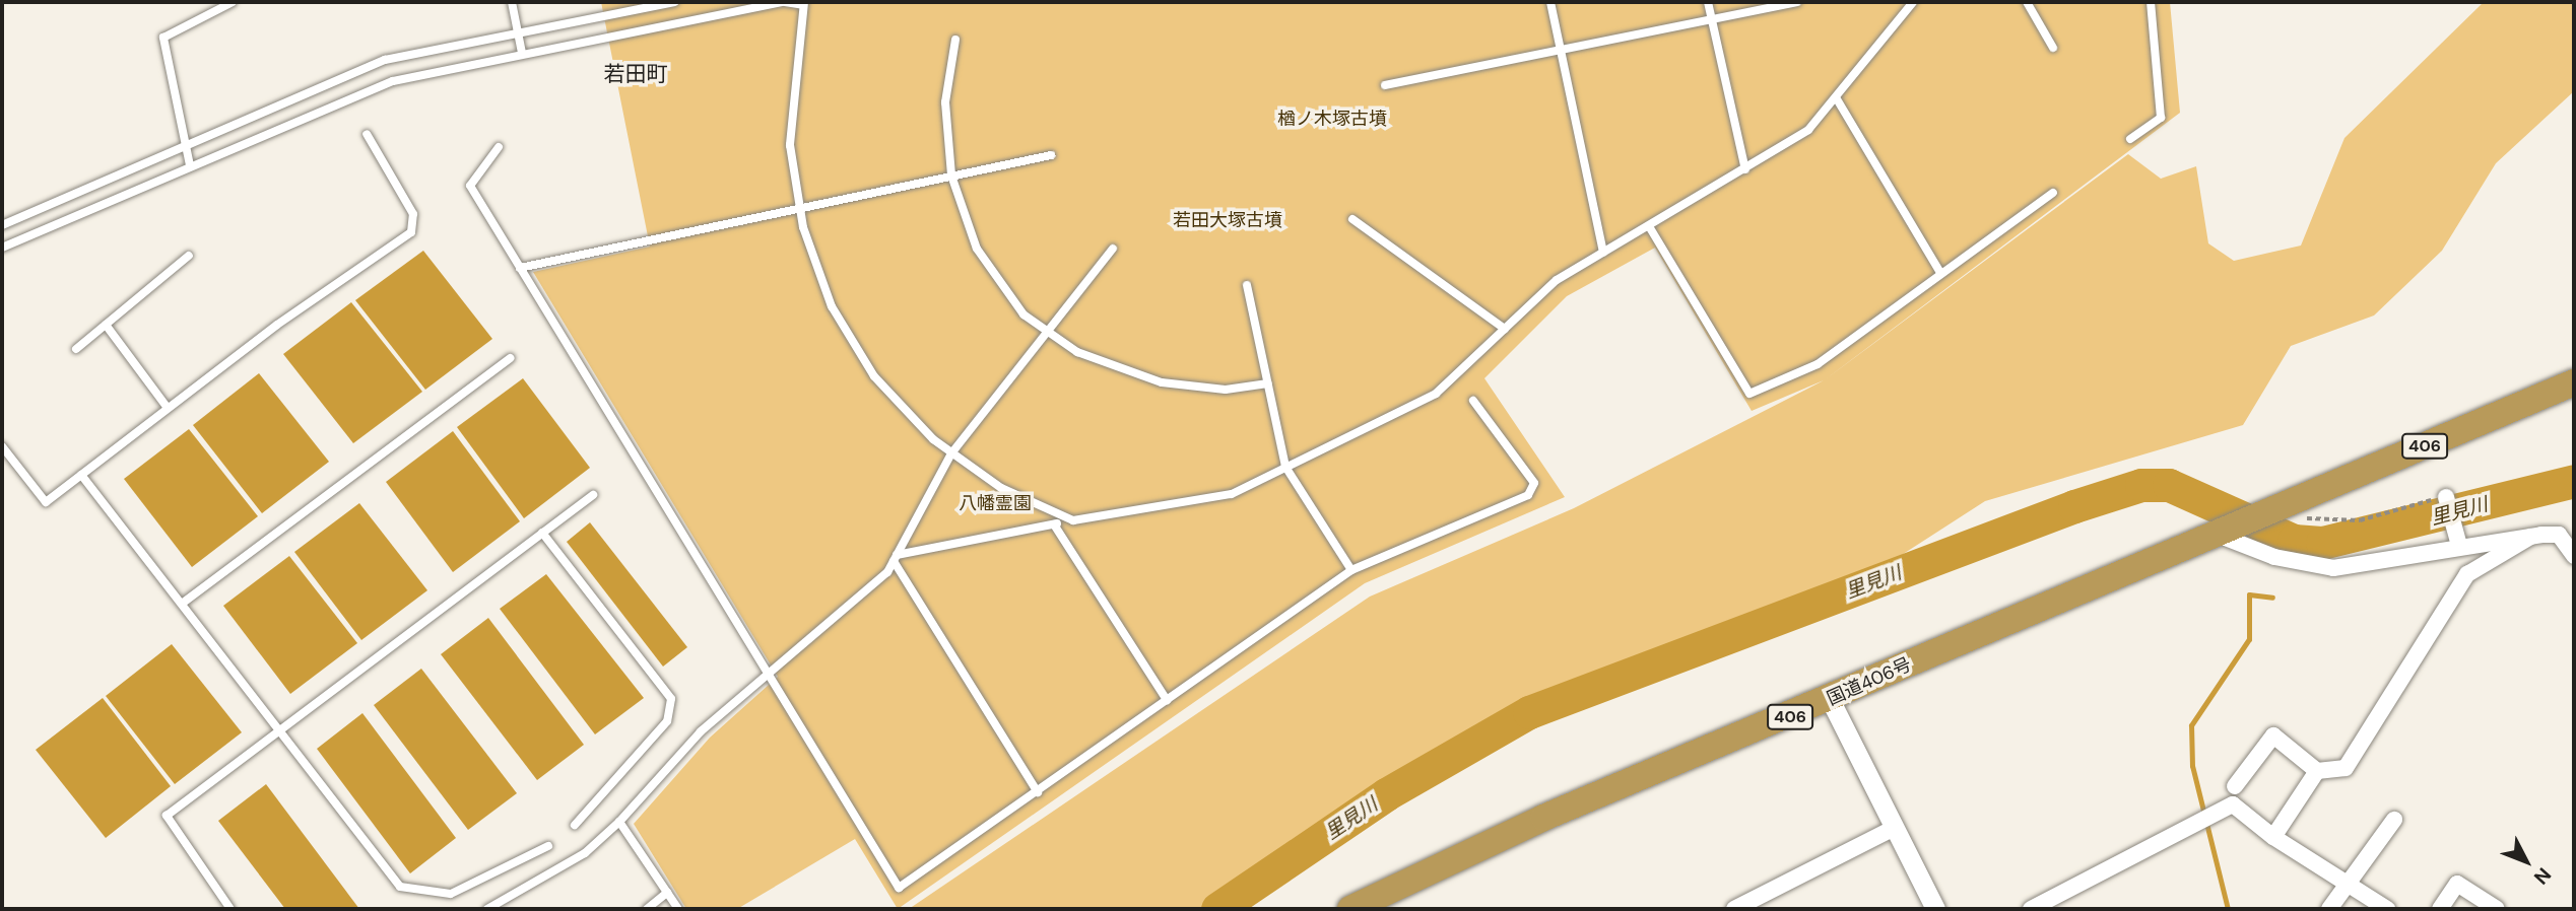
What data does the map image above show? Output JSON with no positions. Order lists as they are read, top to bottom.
{
  "streets": {
    "highway": ["406", "国道406号"]
  },
  "crossings": [
    ["406", "国道406号"]
  ],
  "districts": ["若田町"],
  "water": ["里見川"],
  "parks": ["楢ノ木塚古墳", "若田大塚古墳", "八幡霊園"],
  "north": "bottom right"
}
